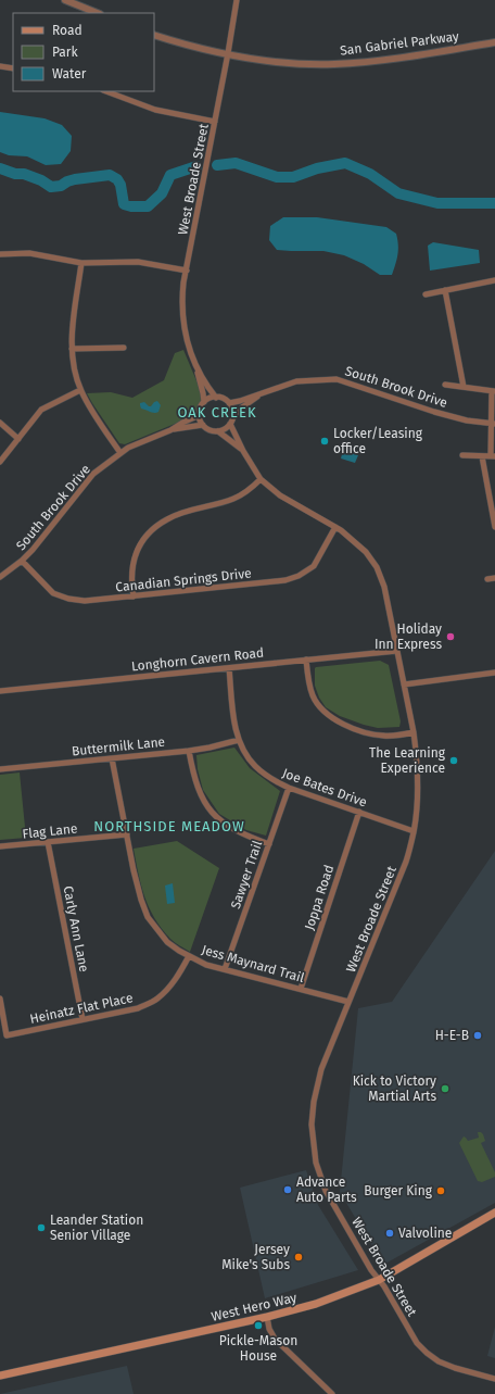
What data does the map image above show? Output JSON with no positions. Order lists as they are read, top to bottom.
{
  "streets": {
    "main road": ["West Hero Way"],
    "street": [
      "San Gabriel Parkway",
      "West Broade Street",
      "South Brook Drive",
      "Canadian Springs Drive",
      "Longhorn Cavern Road",
      "Buttermilk Lane",
      "Joe Bates Drive",
      "Flag Lane",
      "Sawyer Trail",
      "Joppa Road",
      "Carly Ann Lane",
      "Jess Maynard Trail",
      "Heinatz Flat Place"
    ]
  },
  "crossings": [
    ["San Gabriel Parkway", "West Broade Street"],
    ["West Broade Street", "South Brook Drive"],
    ["West Broade Street", "Canadian Springs Drive"],
    ["West Broade Street", "Longhorn Cavern Road"],
    ["West Broade Street", "Joe Bates Drive"],
    ["West Broade Street", "Jess Maynard Trail"],
    ["West Broade Street", "West Hero Way"],
    ["South Brook Drive", "Canadian Springs Drive"],
    ["Longhorn Cavern Road", "Joe Bates Drive"],
    ["Buttermilk Lane", "Joe Bates Drive"],
    ["Buttermilk Lane", "Jess Maynard Trail"],
    ["Joe Bates Drive", "Sawyer Trail"],
    ["Joe Bates Drive", "Joppa Road"],
    ["Flag Lane", "Carly Ann Lane"],
    ["Flag Lane", "Jess Maynard Trail"],
    ["Sawyer Trail", "Jess Maynard Trail"],
    ["Joppa Road", "Jess Maynard Trail"],
    ["Carly Ann Lane", "Heinatz Flat Place"],
    ["Jess Maynard Trail", "Heinatz Flat Place"]
  ],
  "districts": ["OAK CREEK", "NORTHSIDE MEADOW"],
  "places": [
    "Locker/Leasing office",
    "Holiday Inn Express",
    "The Learning Experience",
    "H-E-B",
    "Kick to Victory Martial Arts",
    "Advance Auto Parts",
    "Burger King",
    "Leander Station Senior Village",
    "Valvoline",
    "Jersey Mike's Subs",
    "Pickle-Mason House"
  ],
  "legend": ["Road", "Park", "Water"]
}
